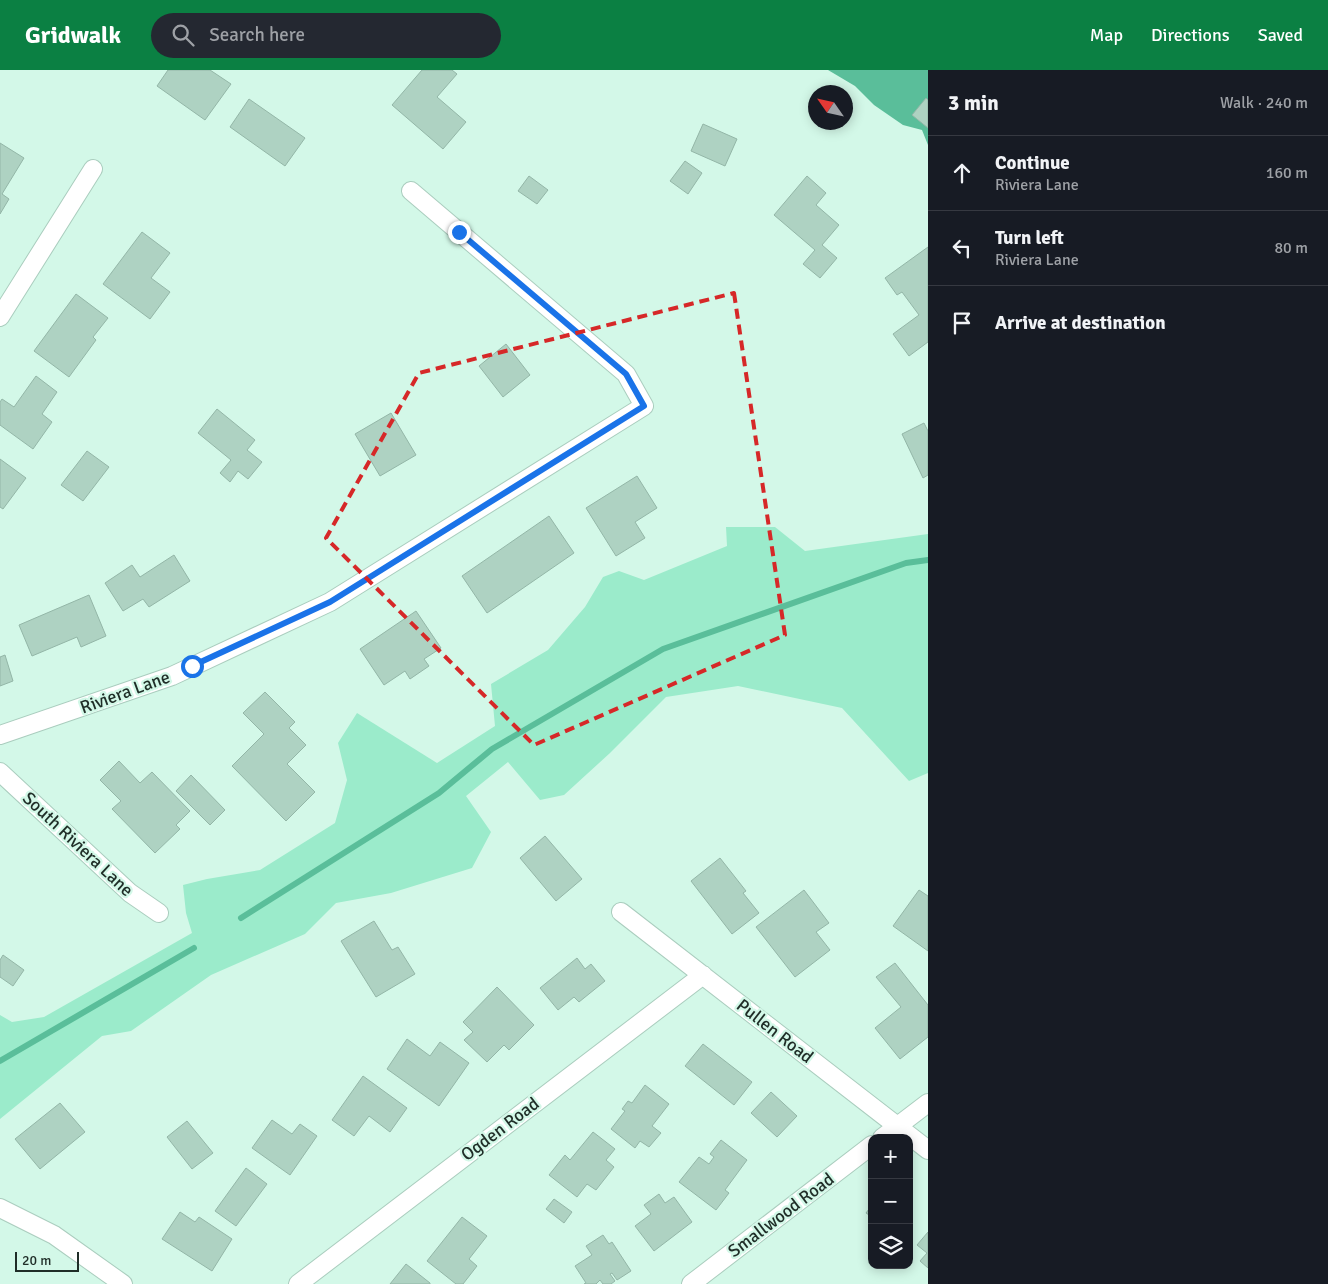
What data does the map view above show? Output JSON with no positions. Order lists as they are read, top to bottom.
{
  "streets": {
    "street": [
      "Riviera Lane",
      "South Riviera Lane",
      "Pullen Road",
      "Ogden Road",
      "Smallwood Road"
    ]
  },
  "crossings": [
    ["Pullen Road", "Ogden Road"]
  ],
  "scale_bar": "20 m",
  "north": "top left",
  "page": {
    "header": "Gridwalk",
    "search": "Search here",
    "nav": ["Map", "Directions", "Saved"],
    "heading": ["3 min", "Walk · 240 m"],
    "list": [
      ["Continue", "Riviera Lane", "160 m"],
      ["Turn left", "Riviera Lane", "80 m"],
      "Arrive at destination"
    ],
    "map_buttons": ["+", "−"],
    "scale": "20 m"
  }
}
